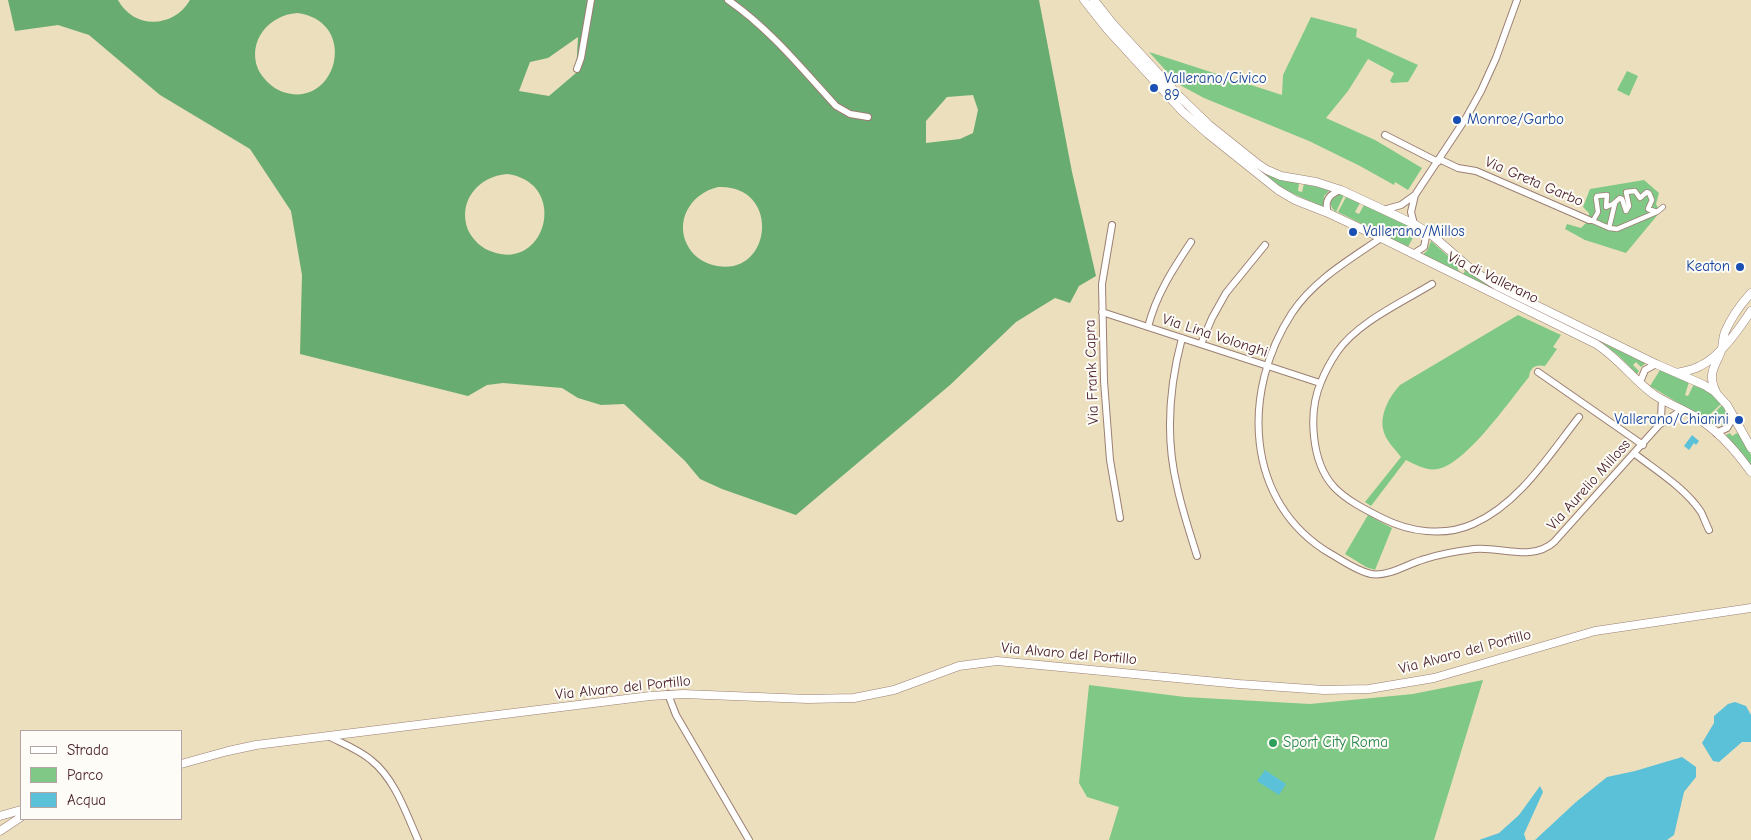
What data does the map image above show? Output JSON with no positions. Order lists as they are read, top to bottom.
{
  "streets": {
    "street": [
      "Via Greta Garbo",
      "Via di Vallerano",
      "Via Lina Volonghi",
      "Via Frank Capra",
      "Via Aurelio Milloss",
      "Via Alvaro del Portillo"
    ]
  },
  "crossings": [
    ["Via di Vallerano", "Via Aurelio Milloss"],
    ["Via Lina Volonghi", "Via Frank Capra"],
    ["Via Lina Volonghi", "Via Aurelio Milloss"]
  ],
  "places": [
    "Vallerano/Civico 89",
    "Monroe/Garbo",
    "Vallerano/Millos",
    "Keaton",
    "Vallerano/Chiarini",
    "Sport City Roma"
  ],
  "legend": ["Strada", "Parco", "Acqua"]
}
